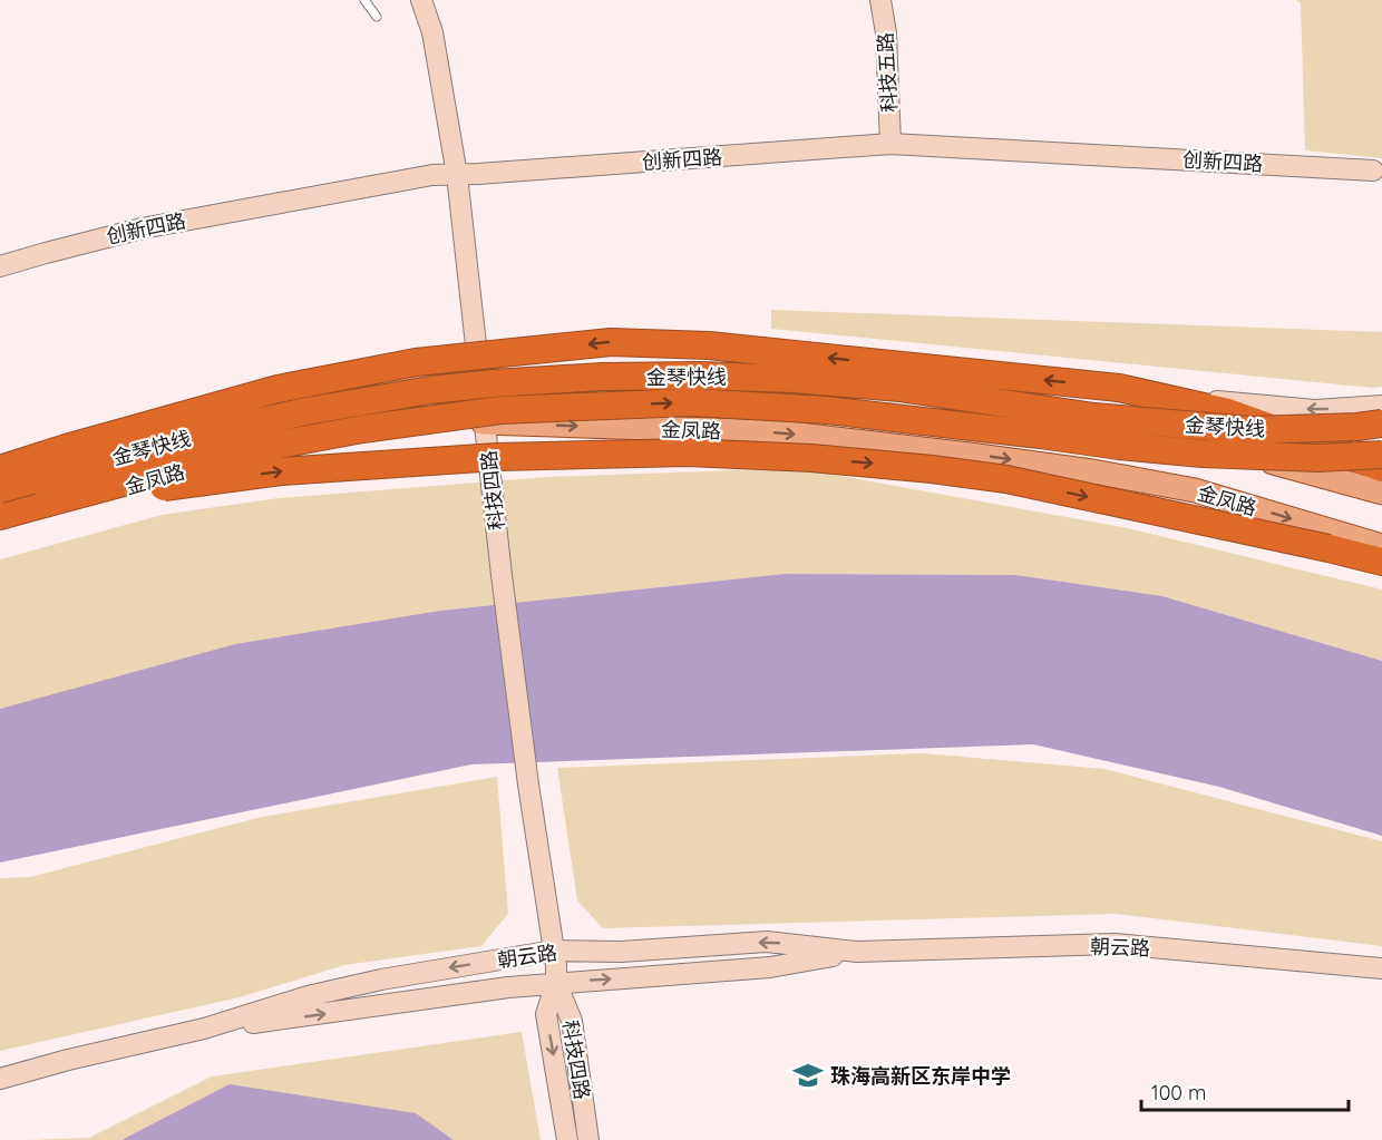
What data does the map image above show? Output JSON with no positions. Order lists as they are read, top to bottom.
{
  "streets": {
    "highway": ["金琴快线"],
    "main road": ["金凤路"],
    "street": [
      "科技五路",
      "创新四路",
      "科技四路",
      "朝云路"
    ]
  },
  "crossings": [
    ["科技五路", "创新四路"],
    ["创新四路", "科技四路"],
    ["金凤路", "科技四路"],
    ["科技四路", "朝云路"]
  ],
  "places": {
    "school or university": ["珠海高新区东岸中学"]
  },
  "scale_bar": "100 m"
}
